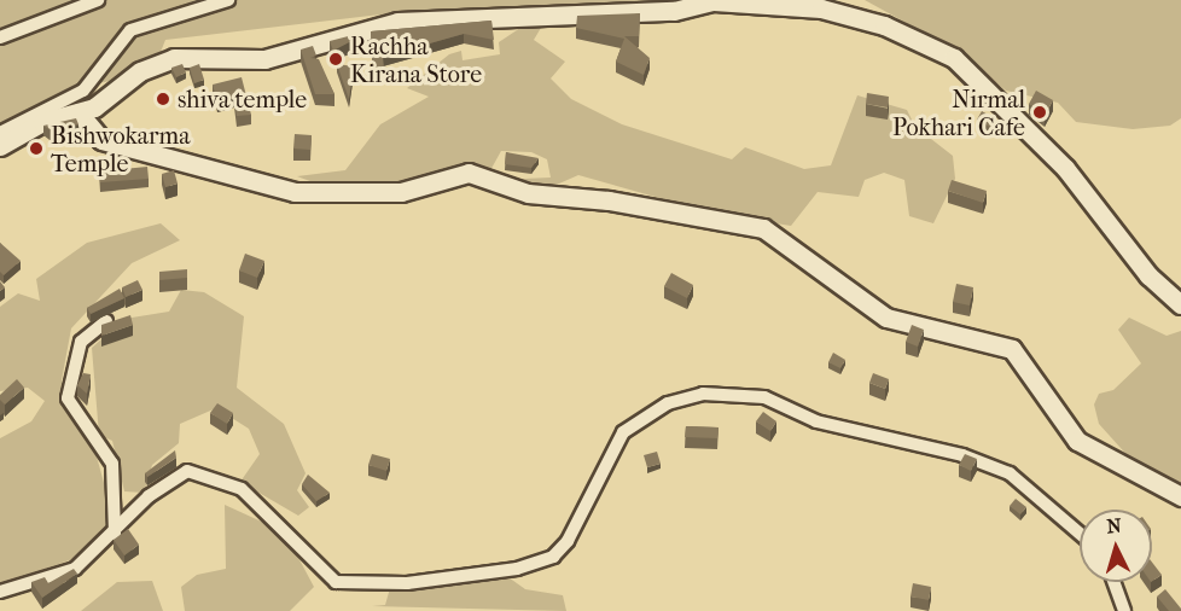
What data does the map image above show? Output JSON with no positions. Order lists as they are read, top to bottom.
{
  "places": [
    "Rachha Kirana Store",
    "shiva temple",
    "Nirmal Pokhari Cafe",
    "Bishwokarma Temple"
  ],
  "north": "top"
}
